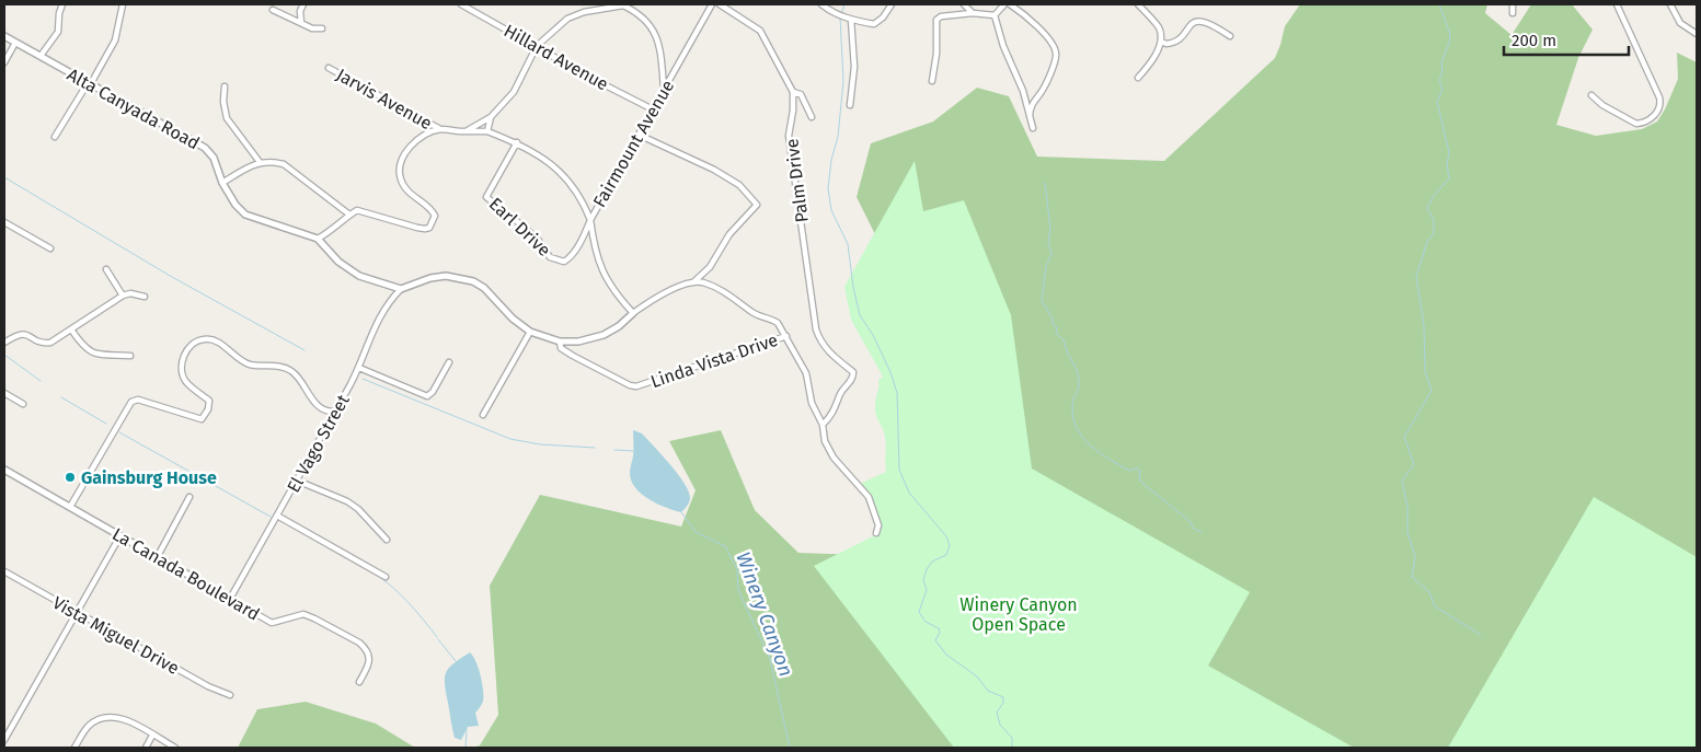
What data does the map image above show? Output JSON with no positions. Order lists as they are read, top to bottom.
{
  "streets": {
    "street": [
      "Hillard Avenue",
      "Jarvis Avenue",
      "Alta Canyada Road",
      "Fairmount Avenue",
      "Palm Drive",
      "Earl Drive",
      "Linda Vista Drive",
      "El Vago Street",
      "La Canada Boulevard",
      "Vista Miguel Drive"
    ]
  },
  "crossings": [
    ["Hillard Avenue", "Fairmount Avenue"],
    ["Alta Canyada Road", "El Vago Street"],
    ["Fairmount Avenue", "Earl Drive"],
    ["El Vago Street", "La Canada Boulevard"]
  ],
  "water": ["Winery Canyon"],
  "parks": ["Winery Canyon Open Space"],
  "places": ["Gainsburg House"],
  "scale_bar": "200 m"
}
